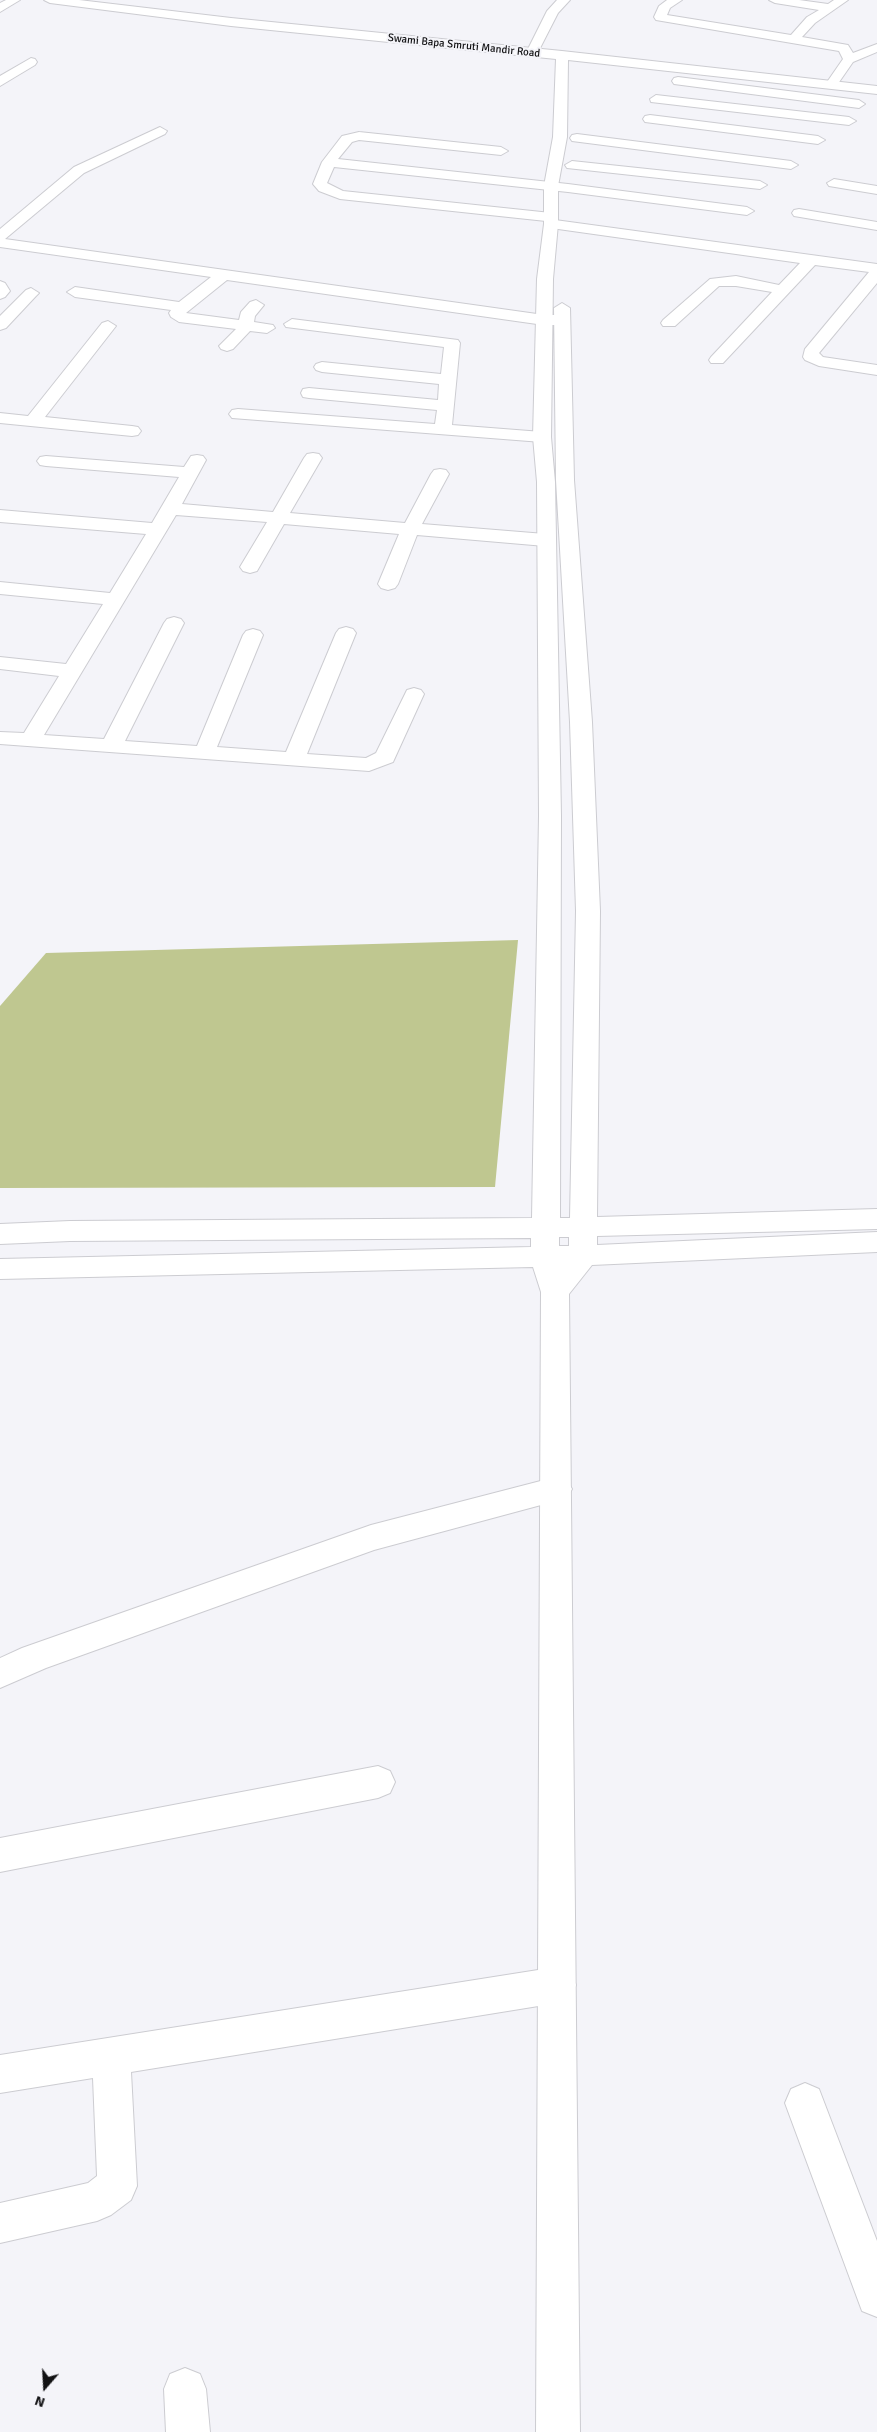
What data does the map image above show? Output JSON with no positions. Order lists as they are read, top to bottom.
{
  "streets": {
    "street": ["Swami Bapa Smruti Mandir Road"]
  },
  "north": "bottom"
}
